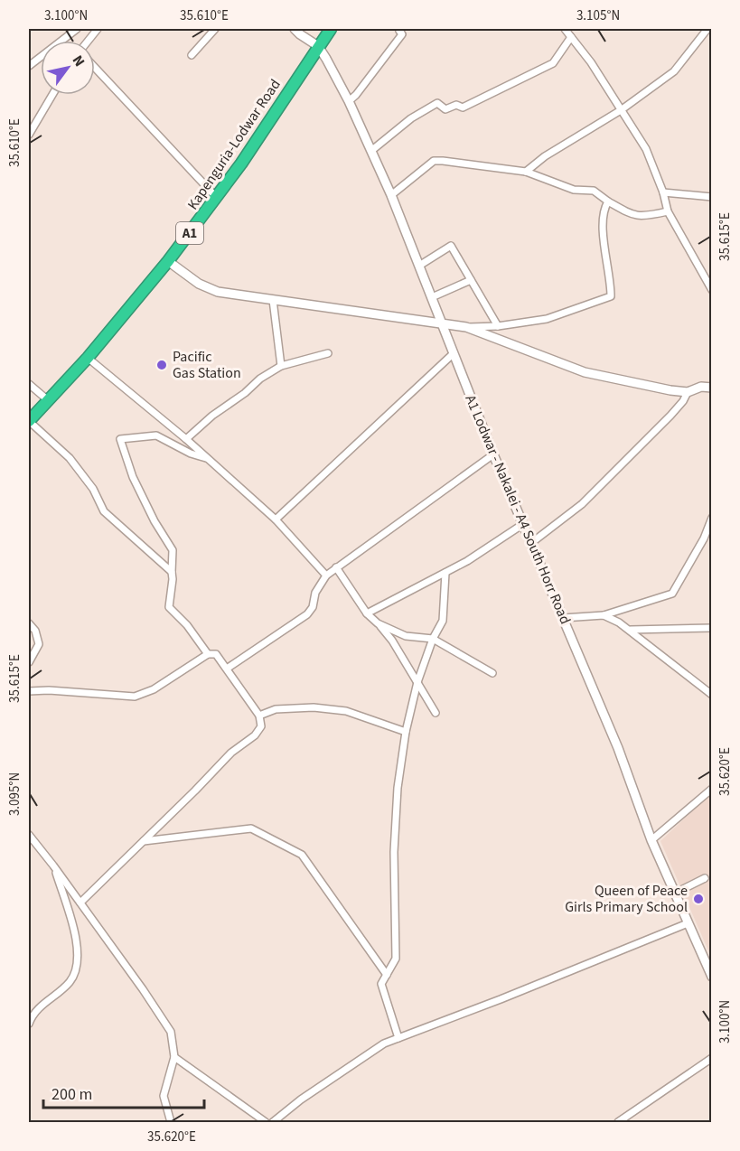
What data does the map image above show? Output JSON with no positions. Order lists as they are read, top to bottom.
{
  "streets": {
    "highway": ["Kapenguria-Lodwar Road", "A1"],
    "main road": ["A1 Lodwar - Nakalei - A4 South Horr Road"]
  },
  "crossings": [
    ["Kapenguria-Lodwar Road", "A1 Lodwar - Nakalei - A4 South Horr Road"]
  ],
  "places": ["Pacific Gas Station", "Queen of Peace Girls Primary School"],
  "scale_bar": "200 m",
  "north": "top right",
  "coordinates": [
    "3.100°N",
    "35.610°E",
    "3.105°N",
    "35.615°E",
    "35.620°E",
    "3.095°N"
  ]
}
